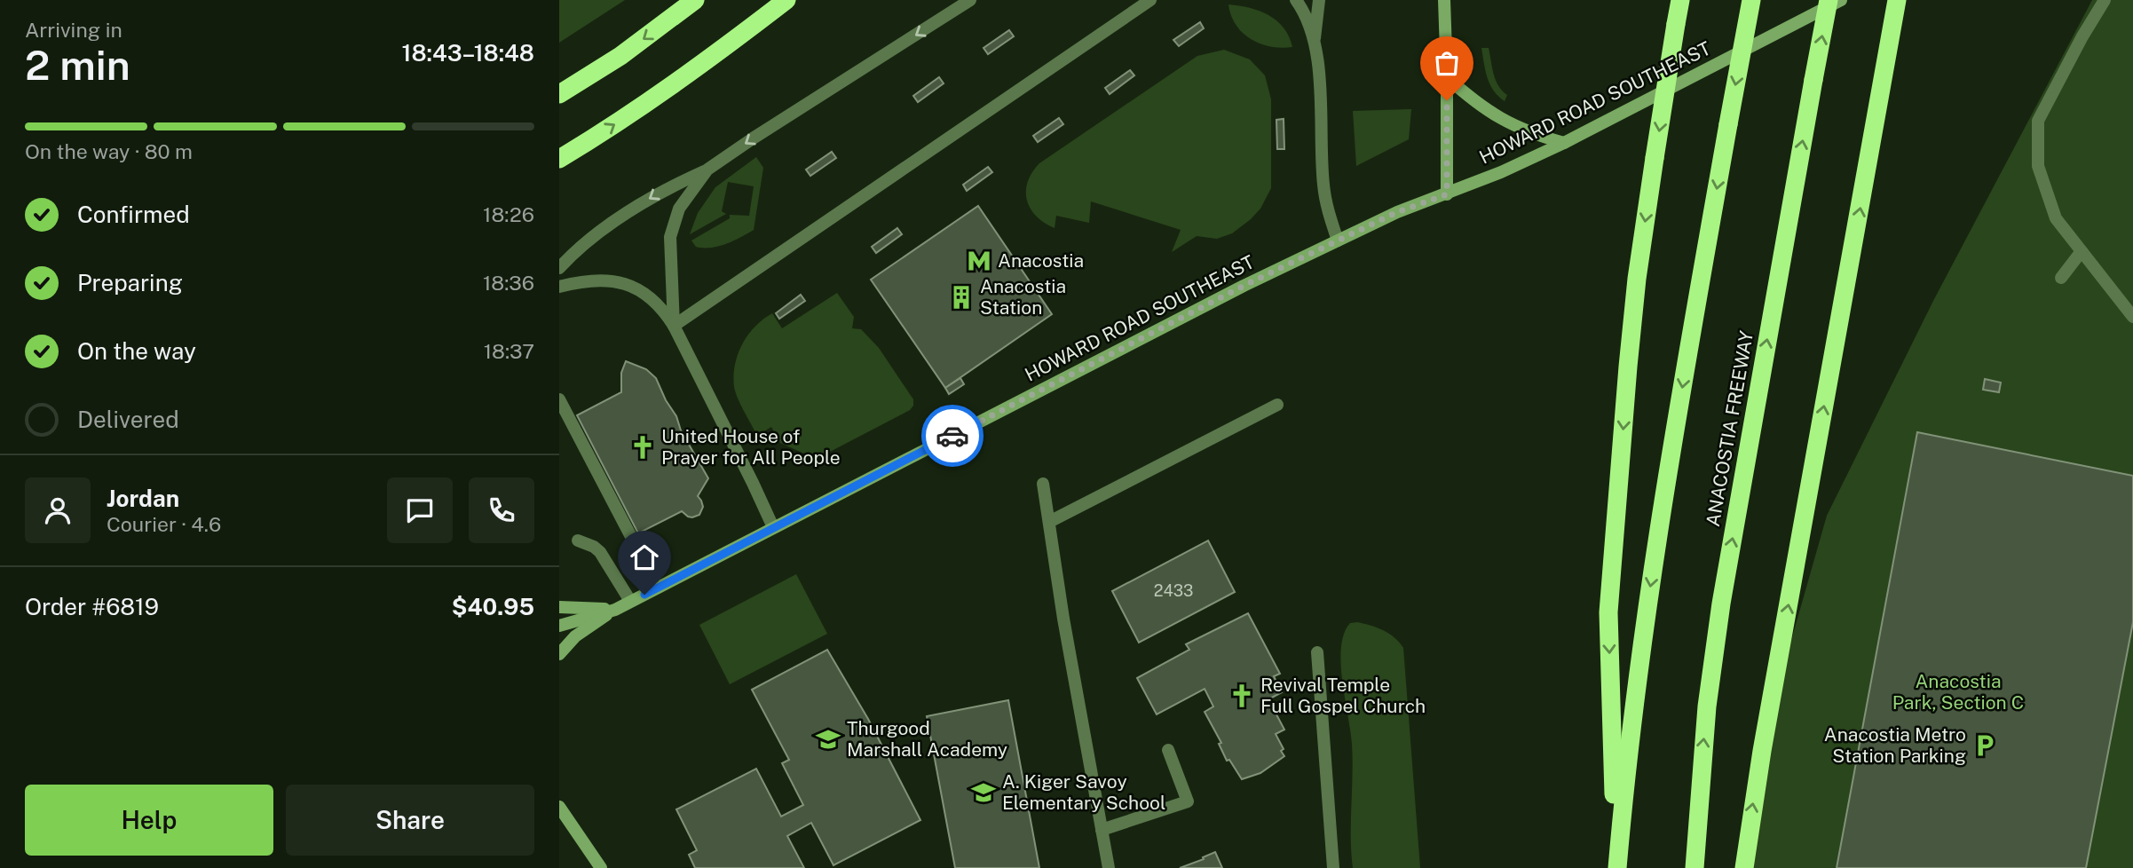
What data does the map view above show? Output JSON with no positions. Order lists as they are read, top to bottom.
{
  "streets": {
    "highway": ["ANACOSTIA FREEWAY"],
    "main road": ["HOWARD ROAD SOUTHEAST"]
  },
  "parks": ["Anacostia Park, Section C"],
  "places": {
    "metro station": ["Anacostia"],
    "building": ["Anacostia Station"],
    "church": ["United House of Prayer for All People", "Revival Temple Full Gospel Church"],
    "school or university": ["Thurgood Marshall Academy", "A. Kiger Savoy Elementary School"],
    "parking": ["Anacostia Metro Station Parking"]
  },
  "house_numbers": ["2433"],
  "page": {
    "heading": ["2 min", "Arriving in", "18:43–18:48"],
    "panel": [
      "Jordan",
      "Courier · 4.6",
      "Order #6819",
      "$40.95"
    ],
    "bar": "On the way · 80 m",
    "list": [
      ["Confirmed", "18:26"],
      ["Preparing", "18:36"],
      ["On the way", "18:37"],
      "Delivered"
    ],
    "buttons": ["Help", "Share"]
  }
}
